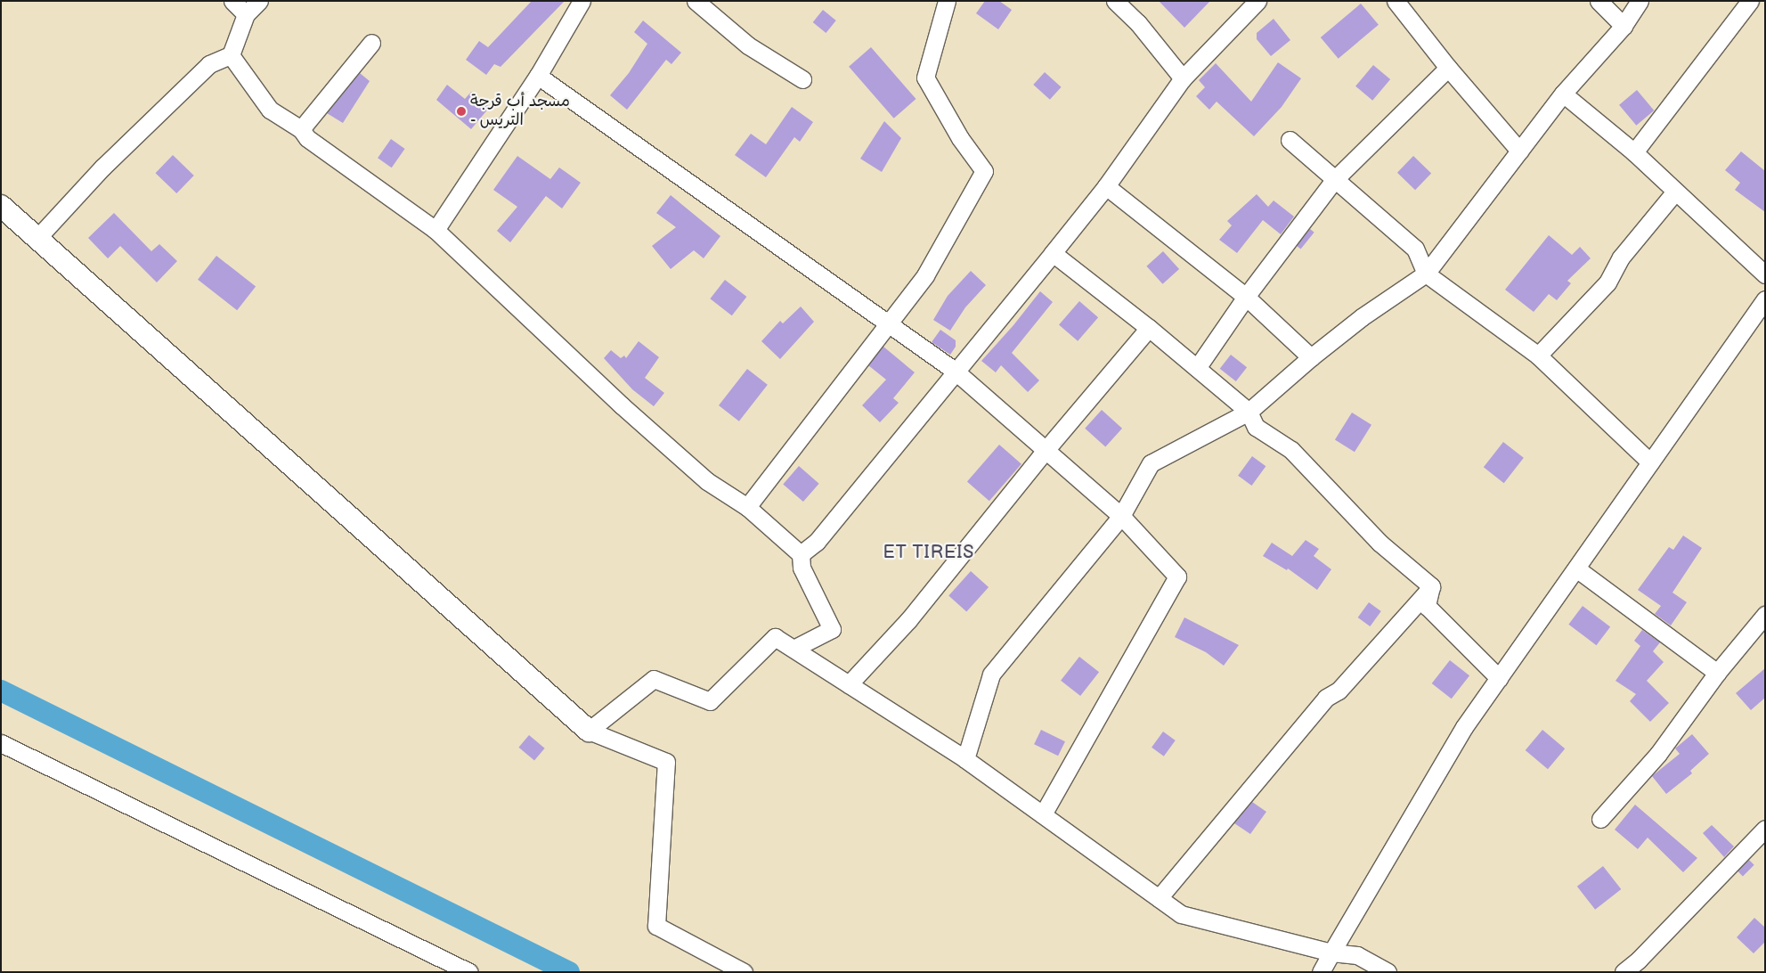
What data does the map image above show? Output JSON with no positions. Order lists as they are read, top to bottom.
{
  "districts": ["ET TIREIS"],
  "places": ["مسجد أب قرجة - التريس"]
}
